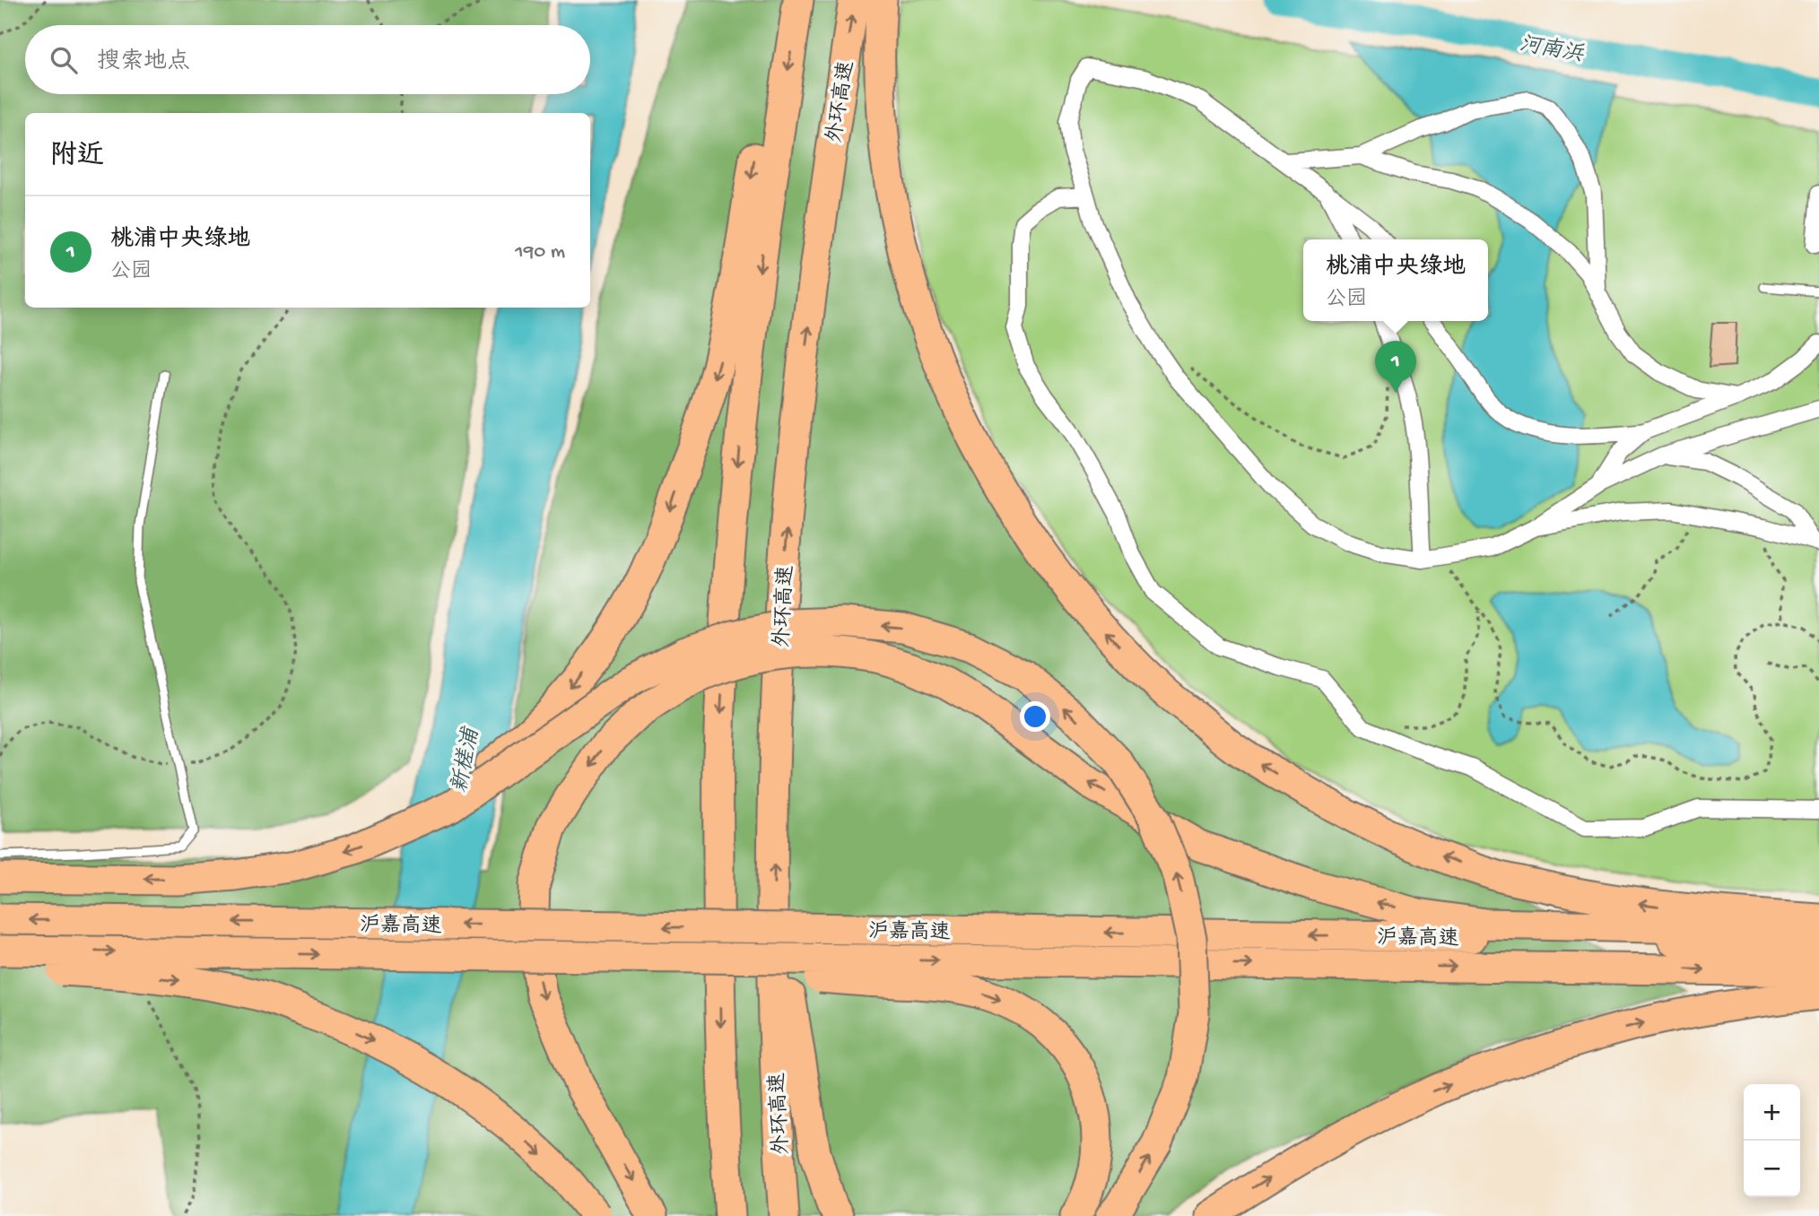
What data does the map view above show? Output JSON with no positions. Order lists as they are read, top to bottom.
{
  "streets": {
    "highway": ["外环高速", "沪嘉高速"]
  },
  "water": ["河南浜", "新槎浦"],
  "page": {
    "search": "搜索地点",
    "heading": "附近",
    "list": [
      {
        "mark": "1",
        "name": "桃浦中央绿地",
        "note": "公园",
        "value": "190 m"
      }
    ],
    "popup": ["桃浦中央绿地", "公园"],
    "pins": "1",
    "map_buttons": ["+", "−"]
  }
}
